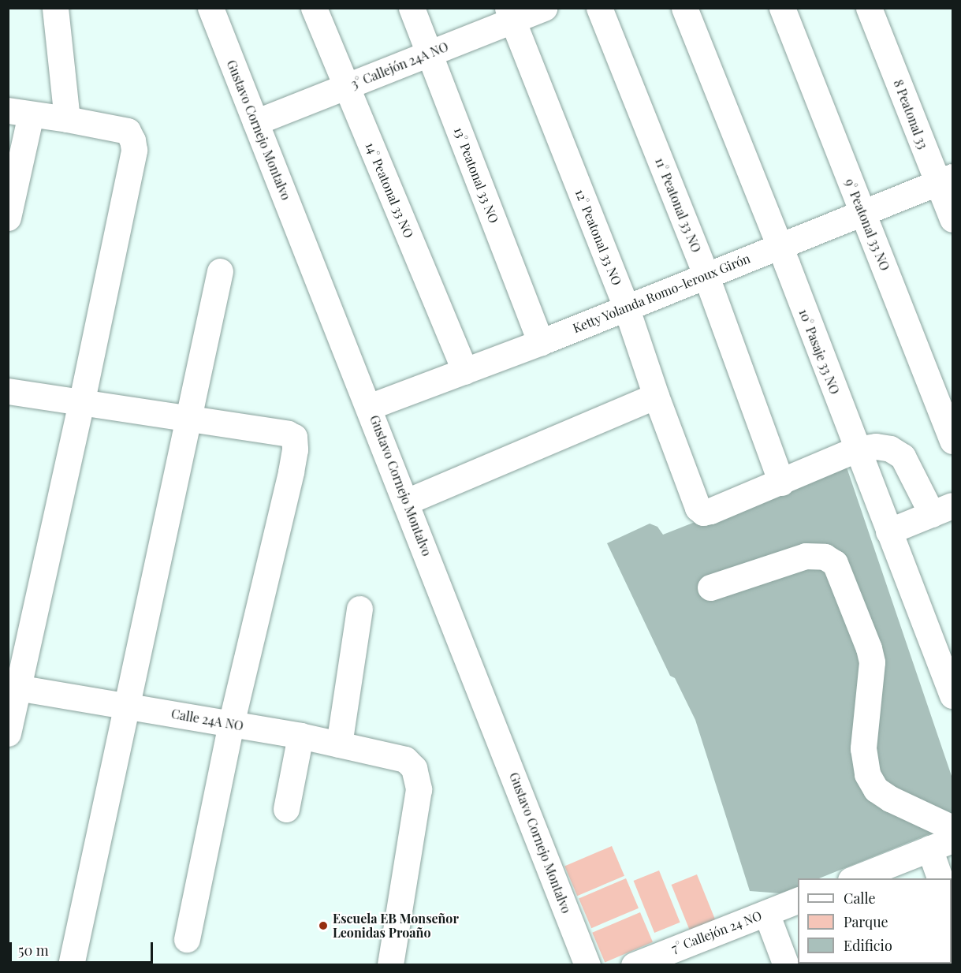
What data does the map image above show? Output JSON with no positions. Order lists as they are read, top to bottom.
{
  "streets": {
    "street": [
      "3° Callejón 24A NO",
      "8 Peatonal 33",
      "Gustavo Cornejo Montalvo",
      "13° Peatonal 33 NO",
      "14° Peatonal 33 NO",
      "11° Peatonal 33 NO",
      "9° Peatonal 33 NO",
      "12° Peatonal 33 NO",
      "Ketty Yolanda Romo-leroux Girón",
      "10° Pasaje 33 NO",
      "Calle 24A NO",
      "7° Callejón 24 NO"
    ]
  },
  "crossings": [
    ["3° Callejón 24A NO", "Gustavo Cornejo Montalvo"],
    ["3° Callejón 24A NO", "13° Peatonal 33 NO"],
    ["3° Callejón 24A NO", "14° Peatonal 33 NO"],
    ["3° Callejón 24A NO", "12° Peatonal 33 NO"],
    ["8 Peatonal 33", "Ketty Yolanda Romo-leroux Girón"],
    ["Gustavo Cornejo Montalvo", "Ketty Yolanda Romo-leroux Girón"],
    ["13° Peatonal 33 NO", "Ketty Yolanda Romo-leroux Girón"],
    ["14° Peatonal 33 NO", "Ketty Yolanda Romo-leroux Girón"],
    ["11° Peatonal 33 NO", "12° Peatonal 33 NO"],
    ["11° Peatonal 33 NO", "Ketty Yolanda Romo-leroux Girón"],
    ["9° Peatonal 33 NO", "Ketty Yolanda Romo-leroux Girón"],
    ["12° Peatonal 33 NO", "Ketty Yolanda Romo-leroux Girón"],
    ["Ketty Yolanda Romo-leroux Girón", "10° Pasaje 33 NO"]
  ],
  "places": ["Escuela EB Monseñor Leonidas Proaño"],
  "legend": ["Calle", "Parque", "Edificio"],
  "scale_bar": "50 m"
}
